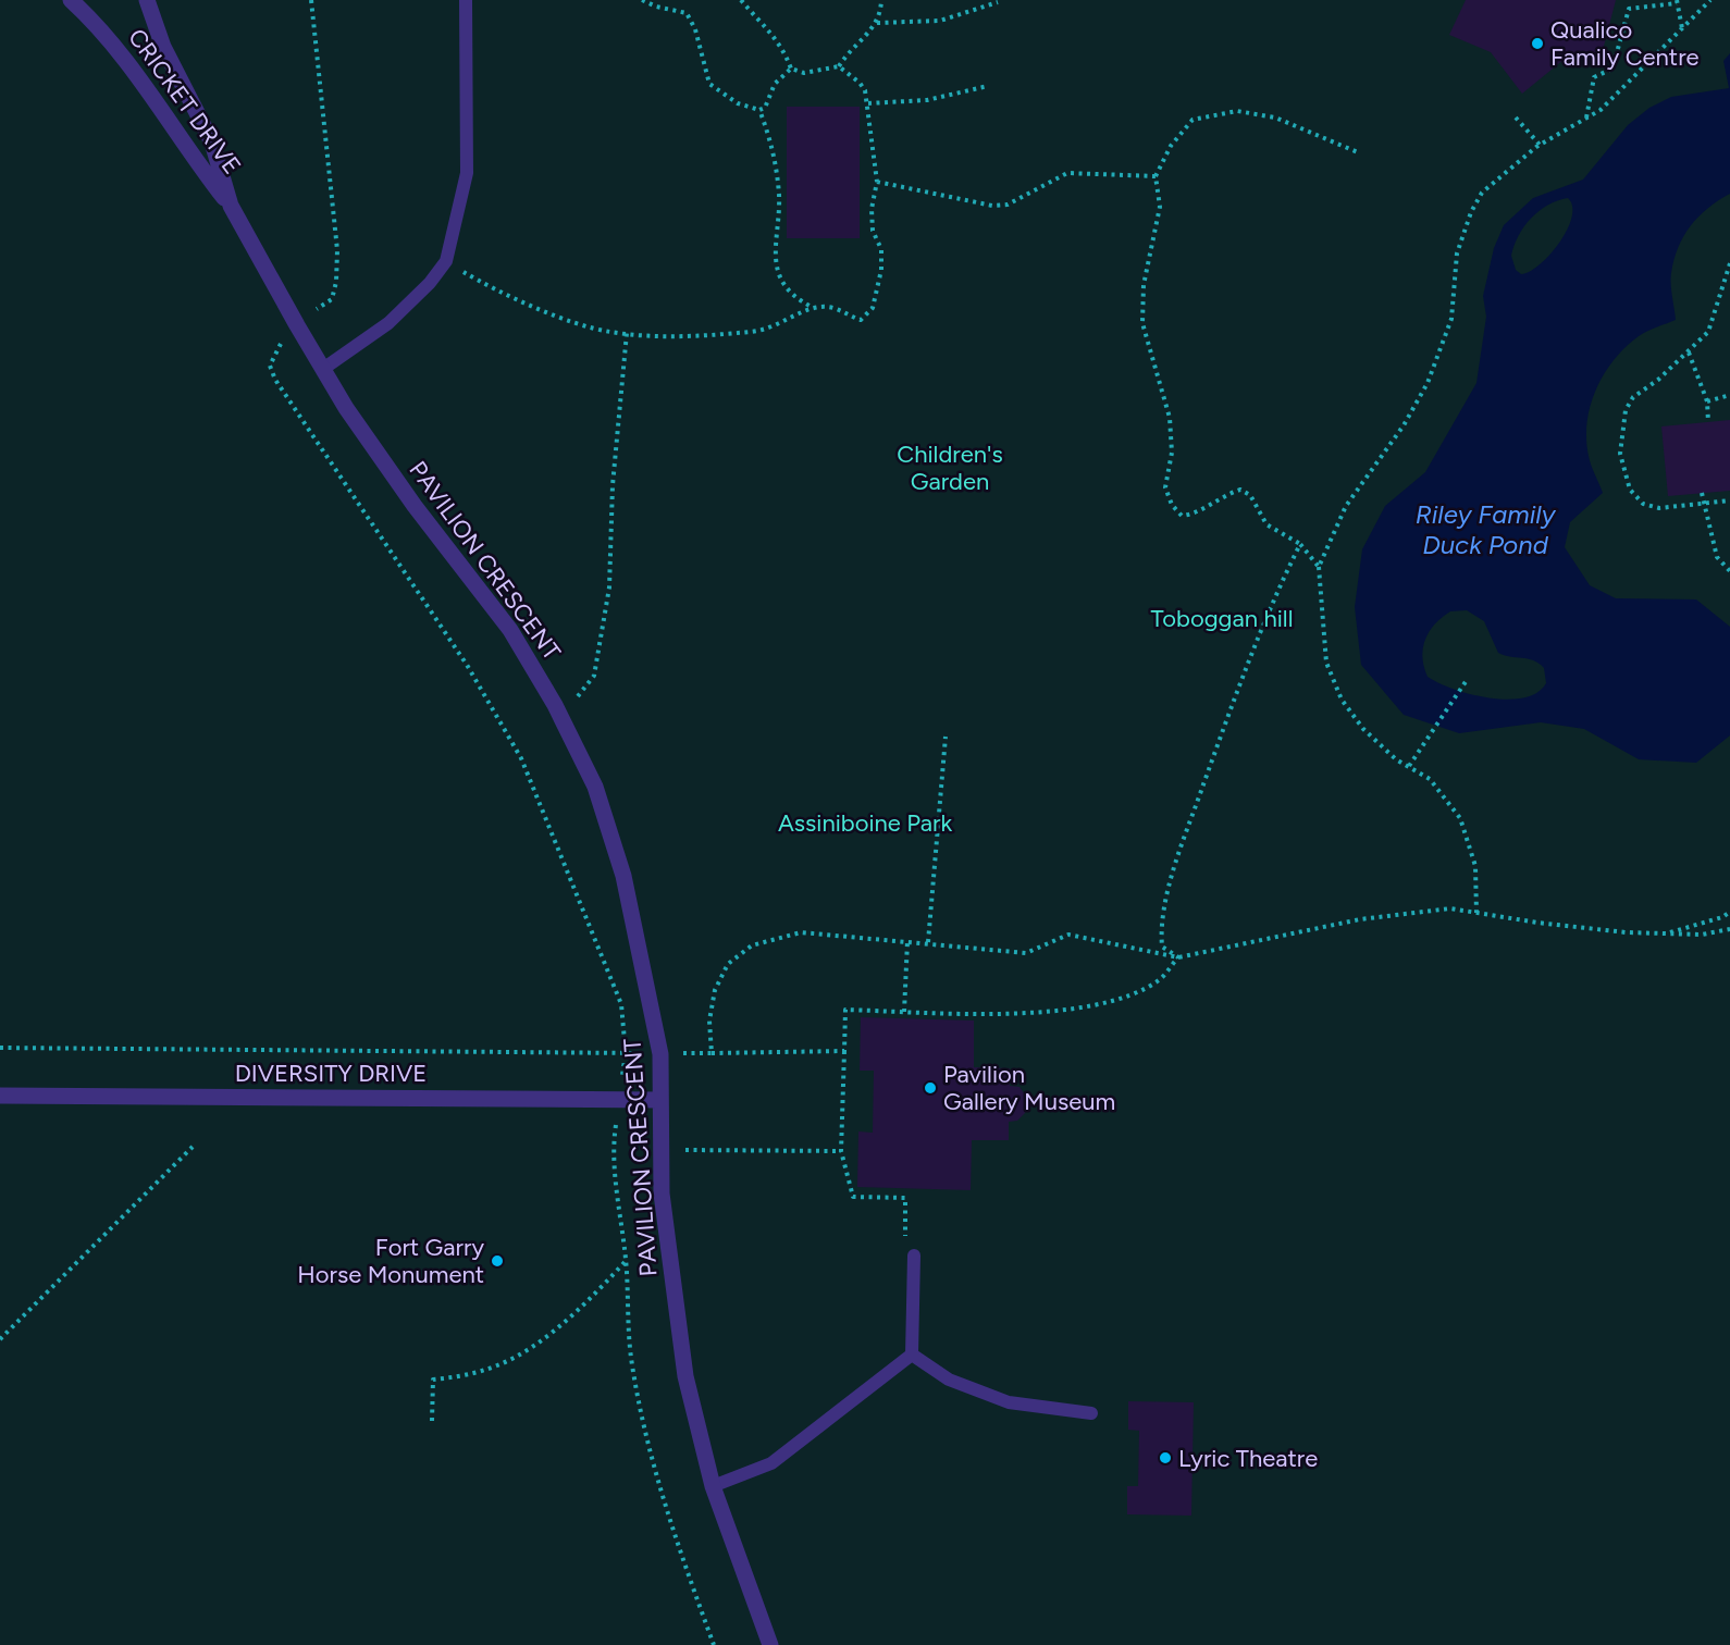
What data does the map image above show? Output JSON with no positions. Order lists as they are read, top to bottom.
{
  "streets": {
    "street": ["CRICKET DRIVE", "PAVILION CRESCENT", "DIVERSITY DRIVE"]
  },
  "crossings": [
    ["CRICKET DRIVE", "PAVILION CRESCENT"],
    ["PAVILION CRESCENT", "DIVERSITY DRIVE"]
  ],
  "water": ["Riley Family Duck Pond"],
  "parks": ["Children's Garden", "Toboggan hill", "Assiniboine Park"],
  "places": [
    "Qualico Family Centre",
    "Pavilion Gallery Museum",
    "Fort Garry Horse Monument",
    "Lyric Theatre"
  ]
}
